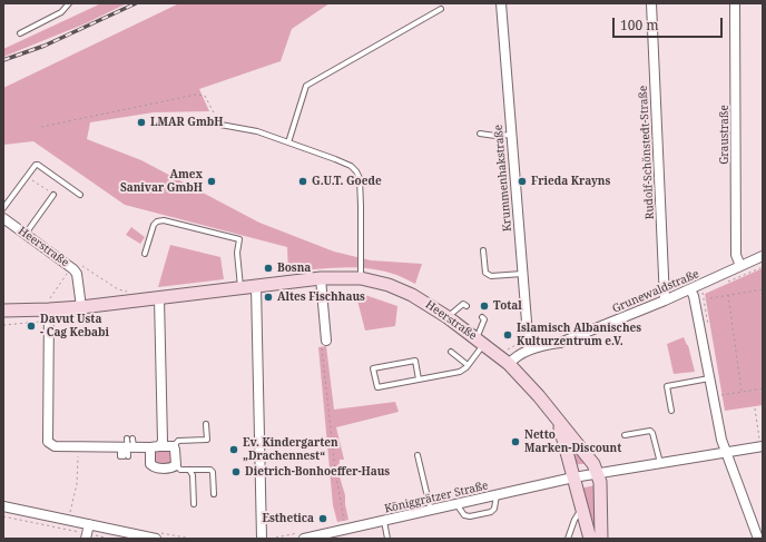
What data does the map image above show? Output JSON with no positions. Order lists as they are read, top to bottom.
{
  "streets": {
    "street": [
      "Graustraße",
      "Rudolf-Schönstedt-Straße",
      "Krummenhakstraße",
      "Heerstraße",
      "Grunewaldstraße",
      "Königgrätzer Straße"
    ]
  },
  "crossings": [
    ["Graustraße", "Grunewaldstraße"],
    ["Rudolf-Schönstedt-Straße", "Grunewaldstraße"],
    ["Krummenhakstraße", "Grunewaldstraße"],
    ["Heerstraße", "Grunewaldstraße"],
    ["Heerstraße", "Königgrätzer Straße"]
  ],
  "places": [
    "LMAR GmbH",
    "Amex Sanivar GmbH",
    "G.U.T. Goede",
    "Frieda Krayns",
    "Bosna",
    "Altes Fischhaus",
    "Total",
    "Davut Usta - Cag Kebabi",
    "Islamisch Albanisches Kulturzentrum e.V.",
    "Netto Marken-Discount",
    "Ev. Kindergarten „Drachennest“",
    "Dietrich-Bonhoeffer-Haus",
    "Esthetica"
  ],
  "scale_bar": "100 m"
}
